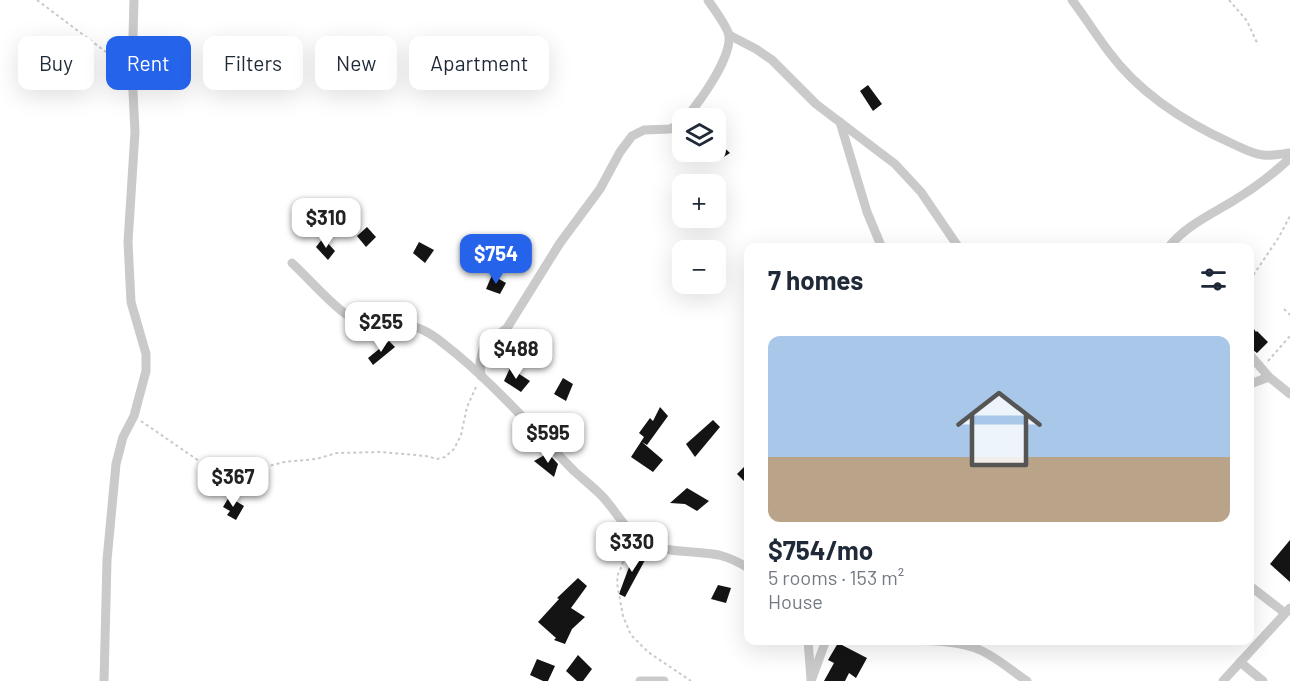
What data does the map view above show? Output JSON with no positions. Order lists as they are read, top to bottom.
{
  "page": {
    "chip": [
      "Buy",
      "Rent",
      "Filters",
      "New",
      "Apartment"
    ],
    "map_buttons": ["+", "−"],
    "price": [
      "$310",
      "$754",
      "$255",
      "$488",
      "$595",
      "$367",
      "$330"
    ],
    "heading": "7 homes",
    "list": [
      {
        "name": "$754/mo",
        "note": "5 rooms · 153 m² · House"
      }
    ]
  }
}
